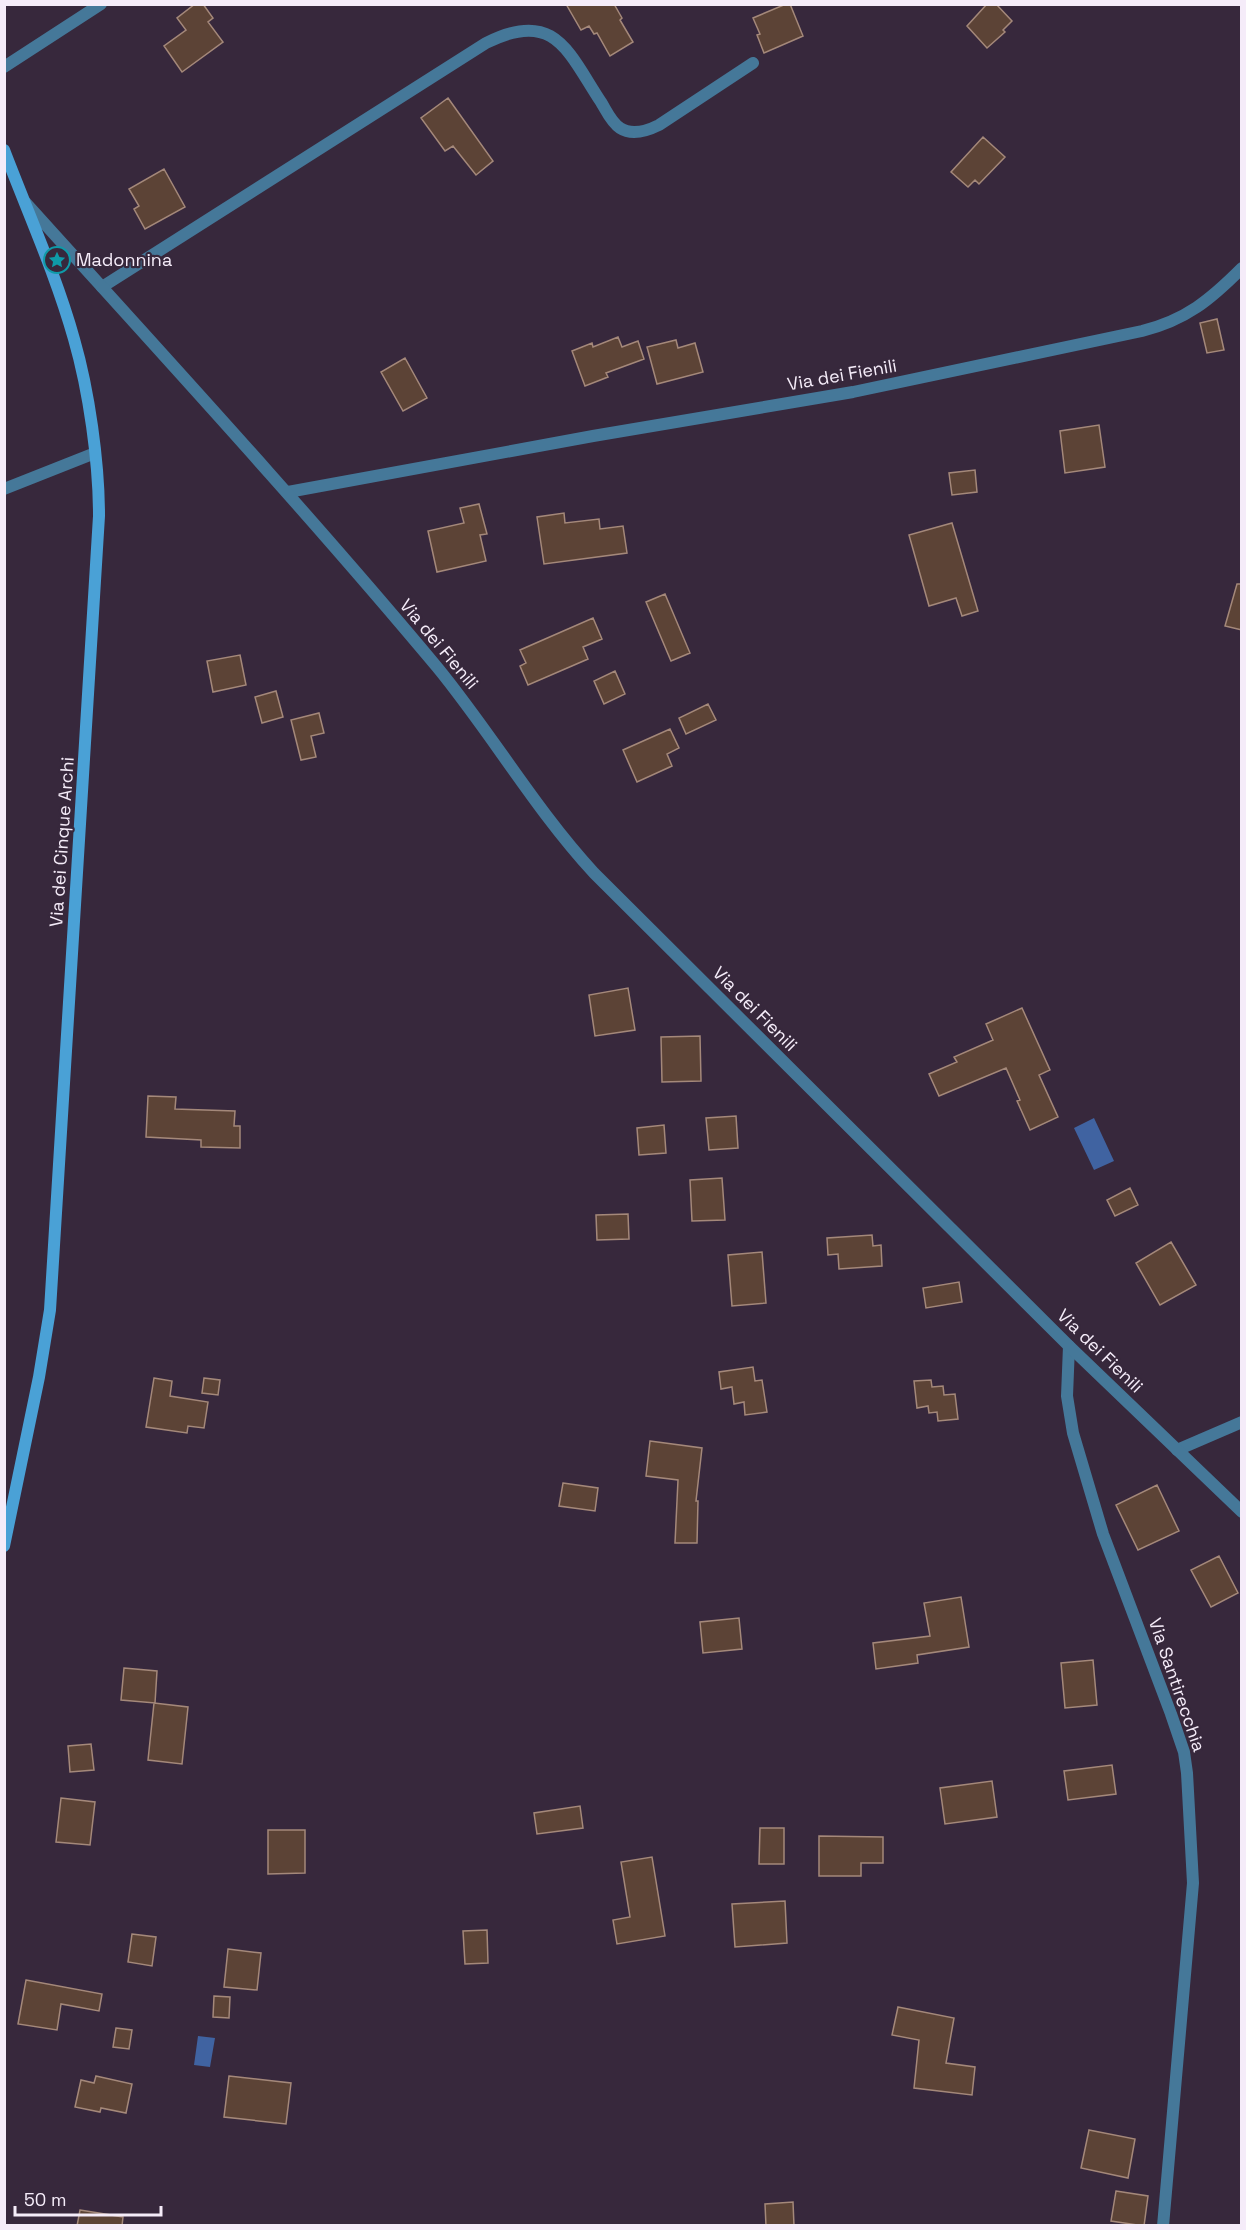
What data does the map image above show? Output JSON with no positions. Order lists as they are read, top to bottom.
{
  "streets": {
    "main road": ["Via dei Cinque Archi"],
    "street": ["Via dei Fienili", "Via Santirecchia"]
  },
  "crossings": [
    ["Via dei Fienili", "Via dei Cinque Archi"],
    ["Via dei Fienili", "Via Santirecchia"]
  ],
  "places": {
    "place": ["Madonnina"]
  },
  "scale_bar": "50 m"
}
